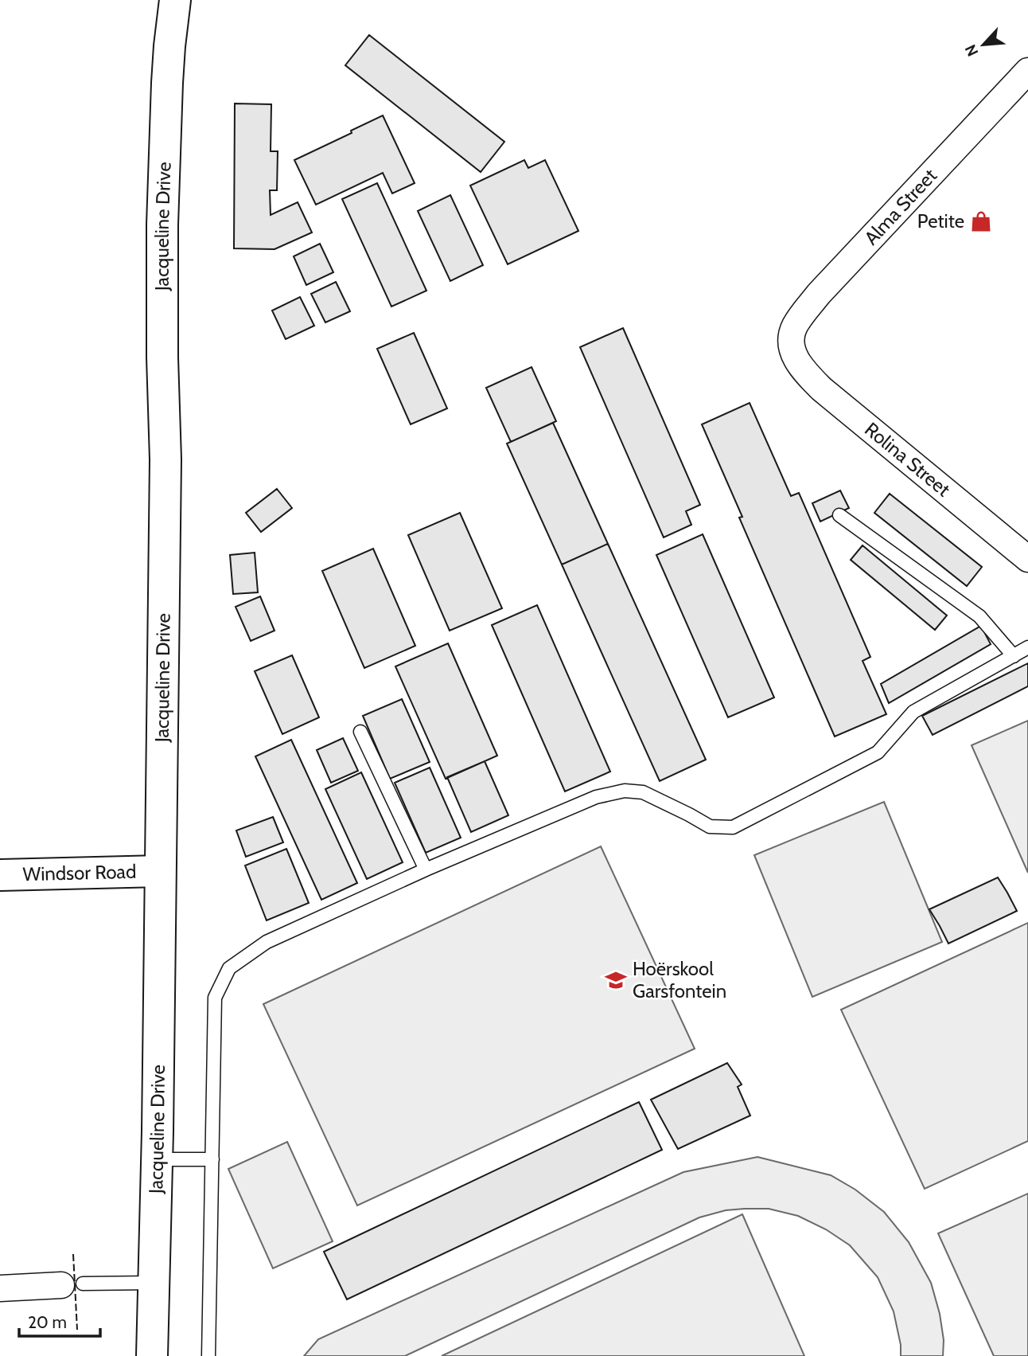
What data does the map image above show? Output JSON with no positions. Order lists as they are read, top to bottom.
{
  "streets": {
    "street": [
      "Alma Street",
      "Jacqueline Drive",
      "Rolina Street",
      "Windsor Road"
    ]
  },
  "crossings": [
    ["Alma Street", "Rolina Street"],
    ["Jacqueline Drive", "Windsor Road"]
  ],
  "places": {
    "shop": ["Petite"],
    "school or university": ["Hoërskool Garsfontein"]
  },
  "scale_bar": "20 m",
  "north": "bottom left"
}
